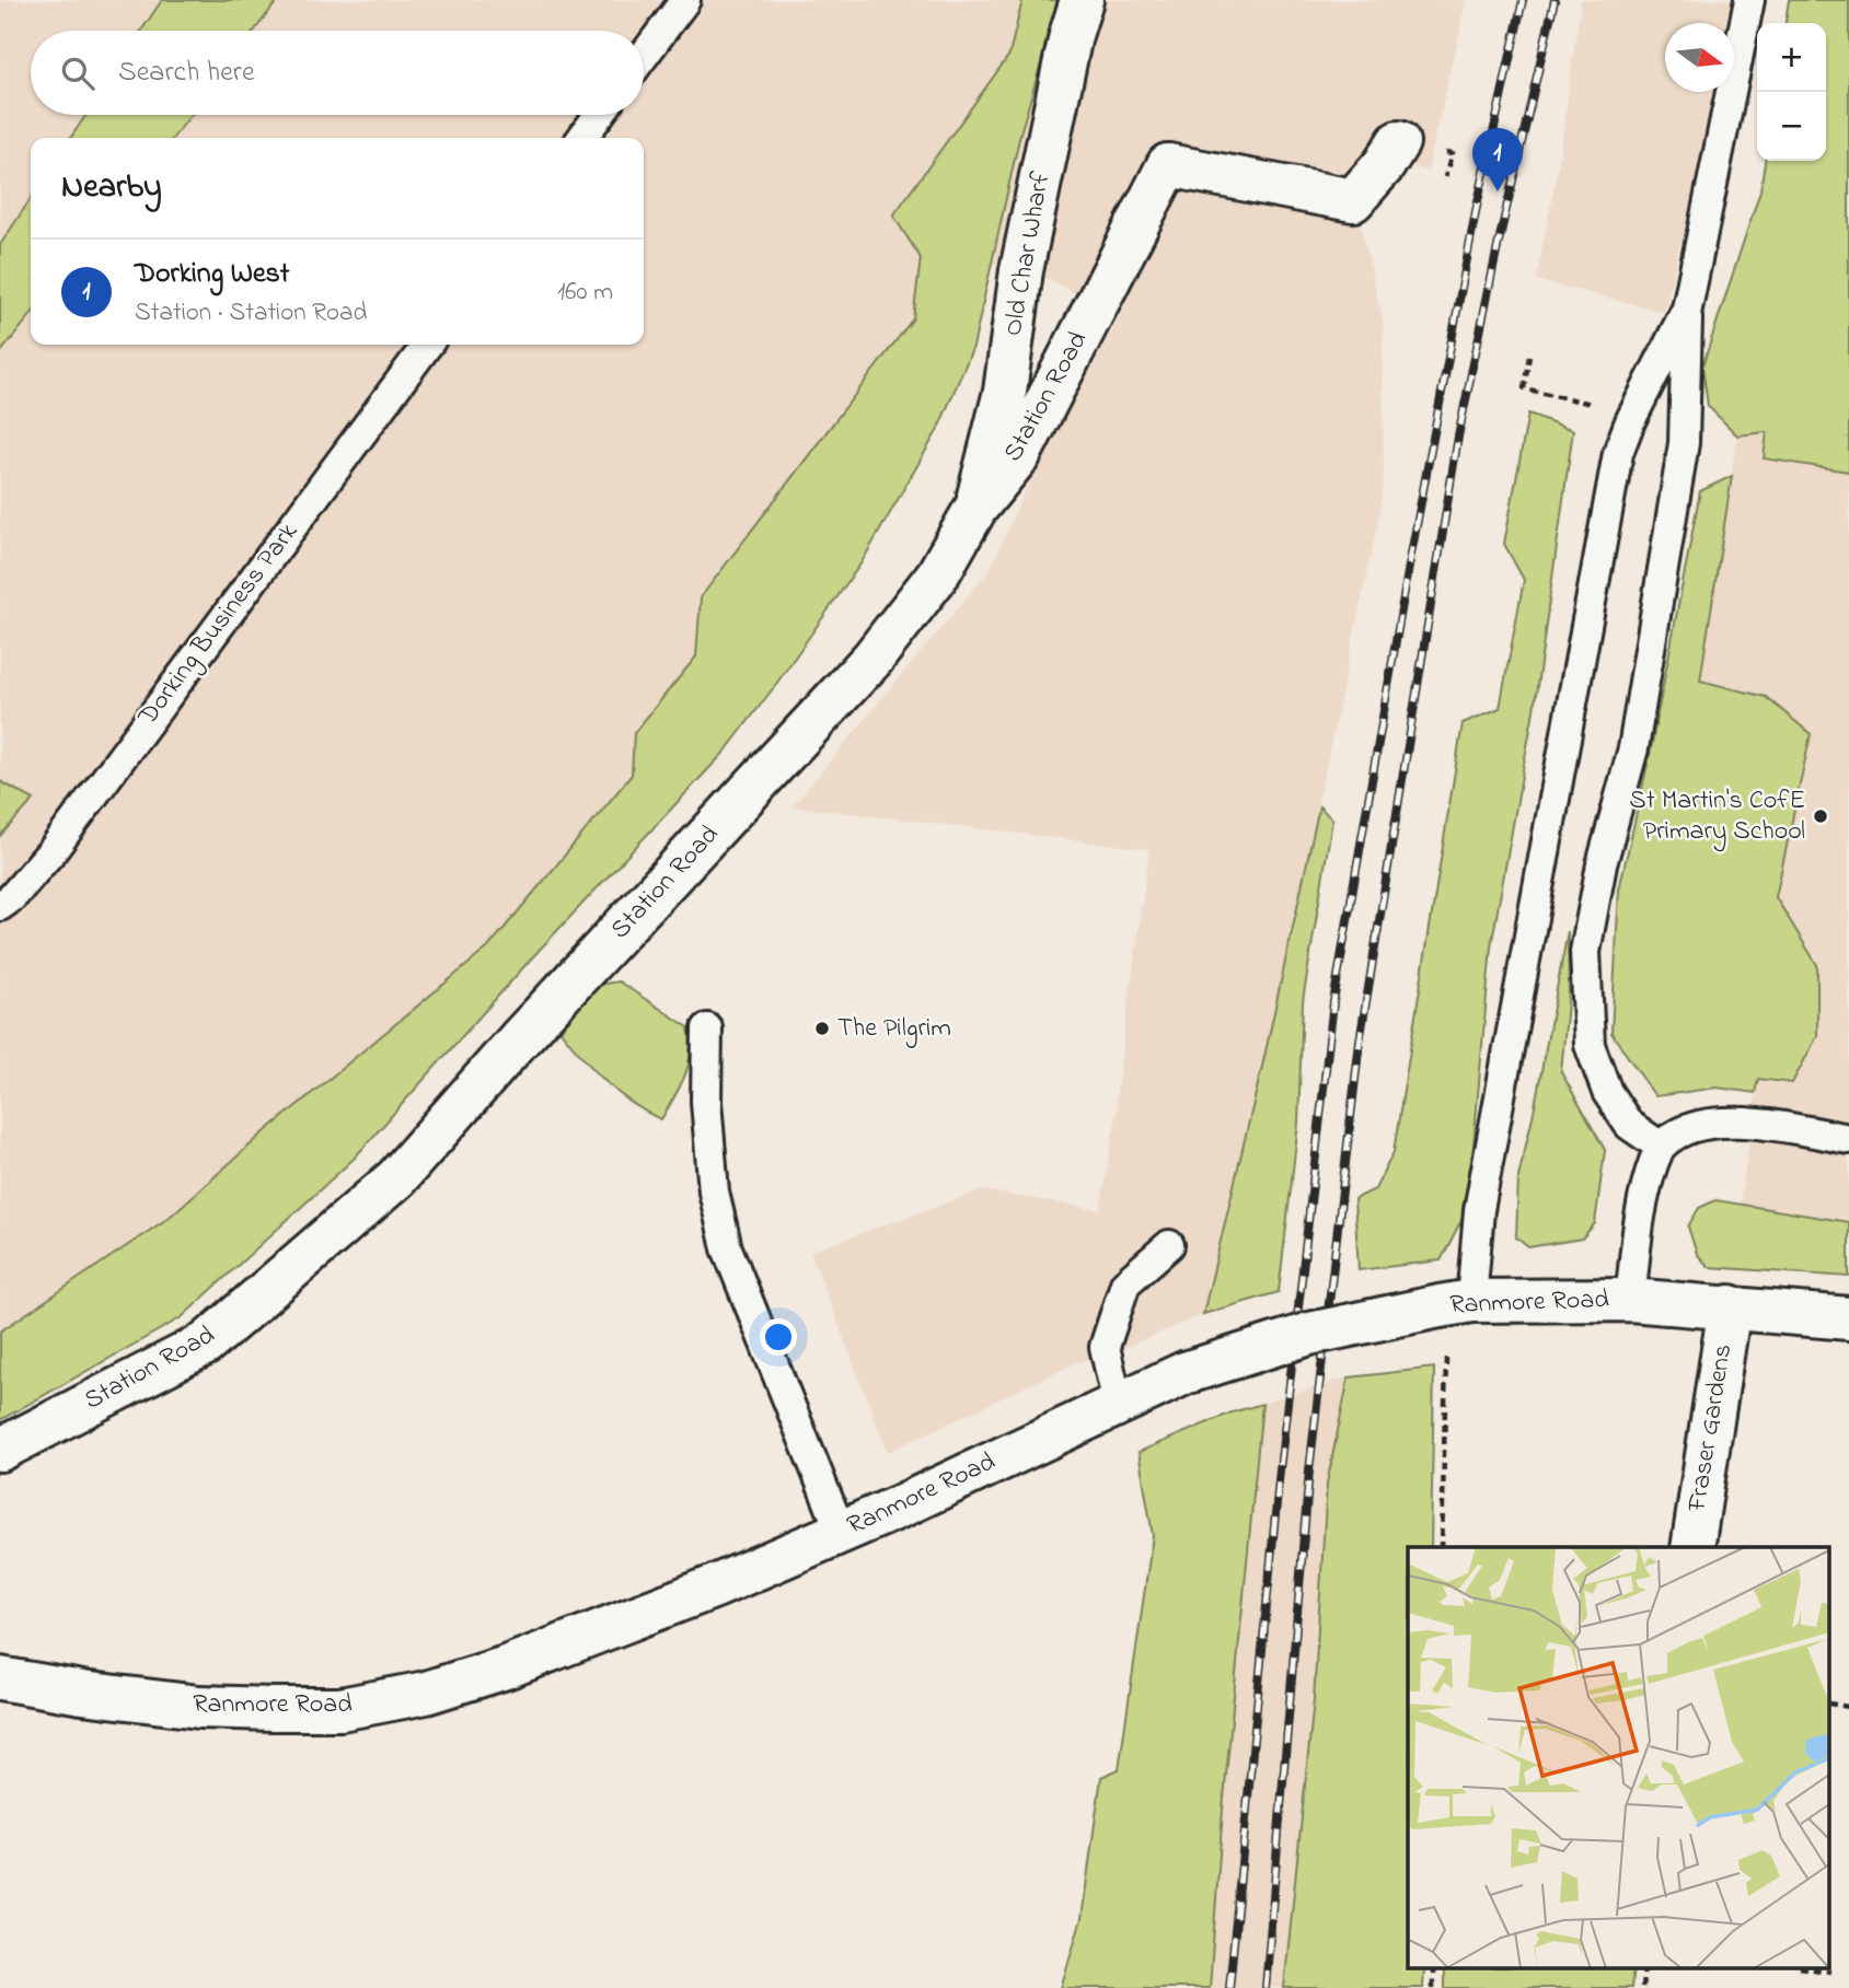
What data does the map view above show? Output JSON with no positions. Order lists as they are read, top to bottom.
{
  "streets": {
    "street": [
      "Old Char Wharf",
      "Station Road",
      "Ranmore Road",
      "Fraser Gardens"
    ],
    "lane": ["Dorking Business Park"]
  },
  "crossings": [
    ["Old Char Wharf", "Station Road"],
    ["Ranmore Road", "Fraser Gardens"]
  ],
  "places": ["St Martin's CofE Primary School", "The Pilgrim"],
  "north": "right",
  "page": {
    "map_buttons": ["+", "−"],
    "search": "Search here",
    "pins": "1",
    "heading": "Nearby",
    "list": [
      {
        "mark": "1",
        "name": "Dorking West",
        "note": "Station · Station Road",
        "value": "160 m"
      }
    ]
  }
}
